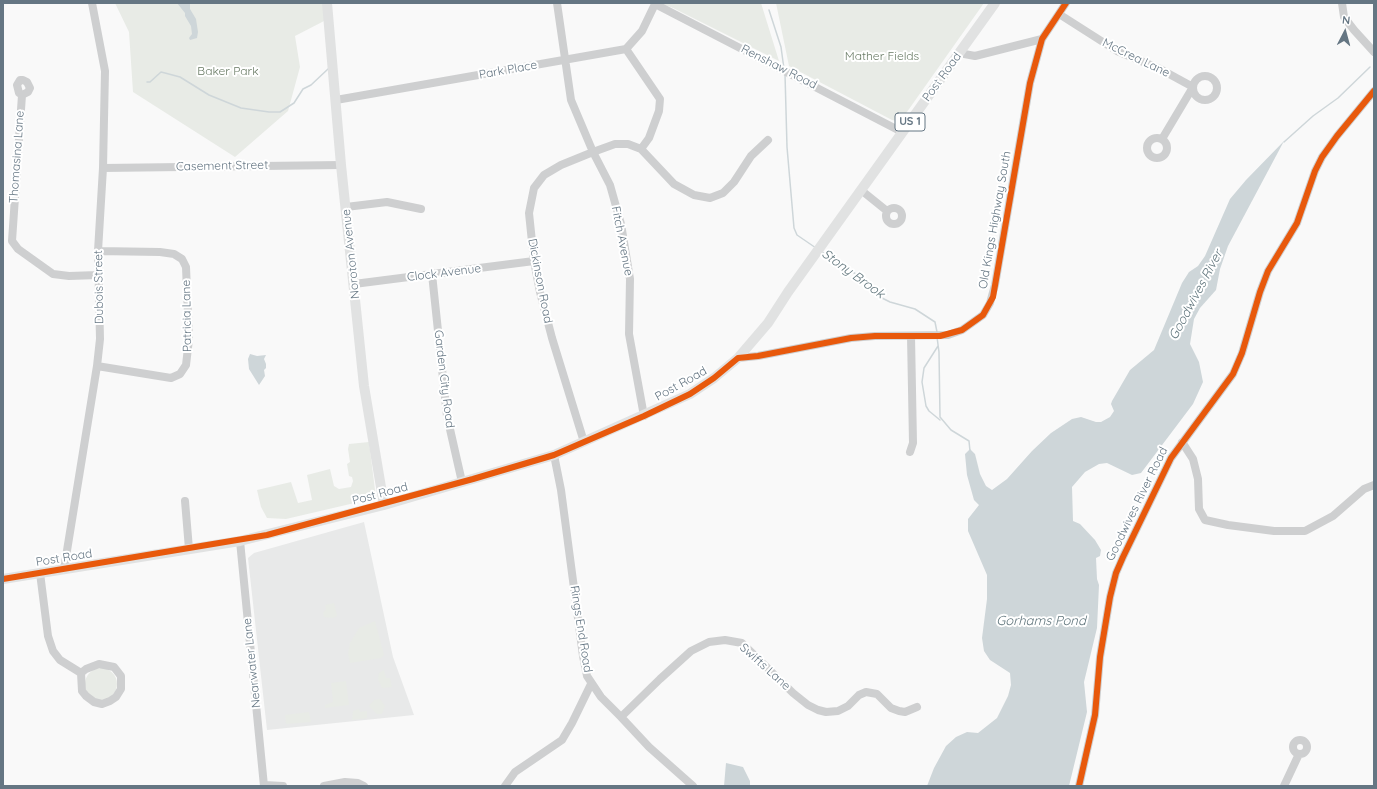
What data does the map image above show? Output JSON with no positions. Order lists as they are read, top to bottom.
{
  "streets": {
    "main road": ["Post Road", "US 1", "Noroton Avenue"],
    "street": [
      "McCrea Lane",
      "Renshaw Road",
      "Park Place",
      "Thomasina Lane",
      "Casement Street",
      "Old Kings Highway South",
      "Fitch Avenue",
      "Clock Avenue",
      "Dickinson Road",
      "Dubois Street",
      "Patricia Lane",
      "Garden City Road",
      "Goodwives River Road",
      "Rings End Road",
      "Nearwater Lane",
      "Swifts Lane"
    ]
  },
  "crossings": [
    ["McCrea Lane", "Old Kings Highway South"],
    ["Renshaw Road", "Post Road"],
    ["Park Place", "Fitch Avenue"],
    ["Park Place", "Noroton Avenue"],
    ["Post Road", "Old Kings Highway South"],
    ["Post Road", "Fitch Avenue"],
    ["Post Road", "Noroton Avenue"],
    ["Post Road", "Dickinson Road"],
    ["Post Road", "Dubois Street"],
    ["Post Road", "Garden City Road"],
    ["Post Road", "Rings End Road"],
    ["Post Road", "Nearwater Lane"],
    ["Thomasina Lane", "Dubois Street"],
    ["Casement Street", "Noroton Avenue"],
    ["Casement Street", "Dubois Street"],
    ["Fitch Avenue", "Dickinson Road"],
    ["Noroton Avenue", "Clock Avenue"],
    ["Clock Avenue", "Dickinson Road"],
    ["Clock Avenue", "Garden City Road"],
    ["Dubois Street", "Patricia Lane"],
    ["Rings End Road", "Swifts Lane"]
  ],
  "water": ["Stony Brook", "Goodwives River", "Gorhams Pond"],
  "parks": ["Mather Fields", "Baker Park"],
  "north": "top"
}
